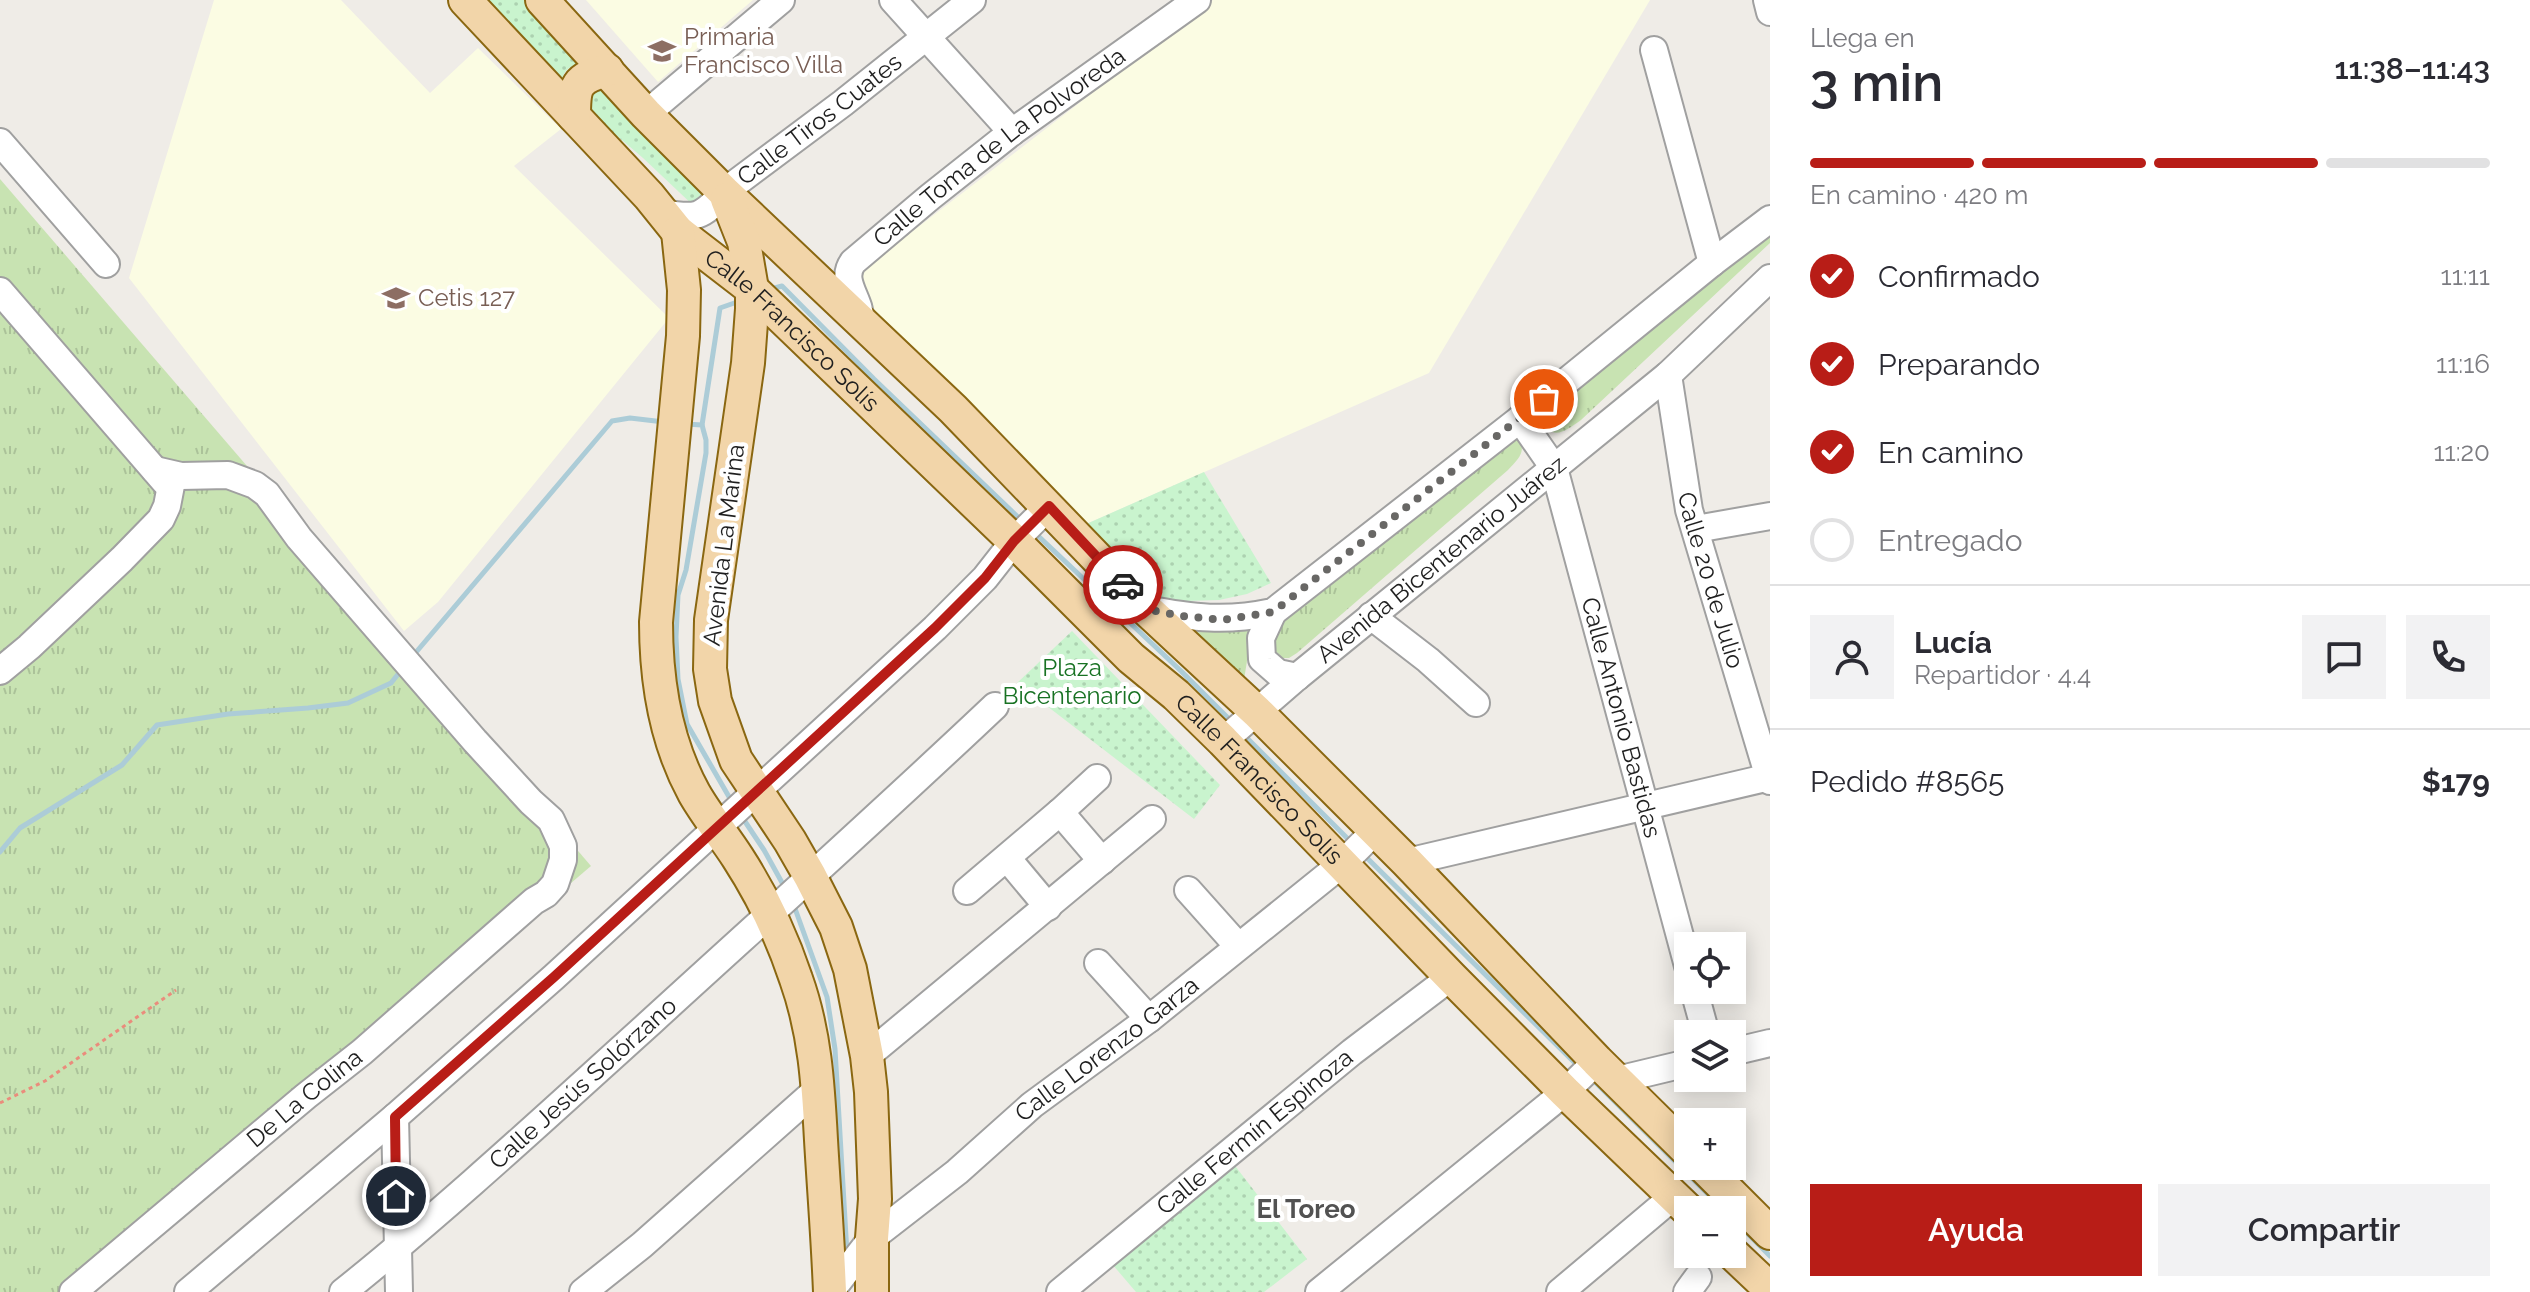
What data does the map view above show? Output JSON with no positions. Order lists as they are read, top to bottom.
{
  "streets": {
    "main road": ["Calle Francisco Solís", "Avenida La Marina"],
    "street": [
      "Calle Tiros Cuates",
      "Calle Toma de La Polvoreda",
      "Avenida Bicentenario Juárez",
      "Calle 20 de Julio",
      "Calle Antonio Bastidas",
      "Calle Lorenzo Garza",
      "Calle Jesús Solórzano",
      "De La Colina",
      "Calle Fermín Espinoza"
    ]
  },
  "crossings": [
    ["Calle Tiros Cuates", "Calle Francisco Solís"],
    ["Calle Tiros Cuates", "Avenida La Marina"],
    ["Calle Toma de La Polvoreda", "Calle Francisco Solís"],
    ["Calle Francisco Solís", "Avenida La Marina"],
    ["Calle Francisco Solís", "Avenida Bicentenario Juárez"],
    ["Calle Francisco Solís", "Calle Lorenzo Garza"],
    ["Calle Francisco Solís", "Calle Fermín Espinoza"],
    ["Avenida La Marina", "Calle Lorenzo Garza"],
    ["Avenida Bicentenario Juárez", "Calle 20 de Julio"],
    ["Avenida Bicentenario Juárez", "Calle Antonio Bastidas"]
  ],
  "districts": ["El Toreo"],
  "parks": ["Plaza Bicentenario"],
  "places": {
    "school or university": ["Primaria Francisco Villa", "Cetis 127"]
  },
  "page": {
    "heading": ["3 min", "Llega en", "11:38–11:43"],
    "panel": [
      "Lucía",
      "Repartidor · 4.4",
      "Pedido #8565",
      "$179"
    ],
    "bar": "En camino · 420 m",
    "list": [
      ["Confirmado", "11:11"],
      ["Preparando", "11:16"],
      ["En camino", "11:20"],
      "Entregado"
    ],
    "map_buttons": ["+", "−"],
    "buttons": ["Ayuda", "Compartir"]
  }
}
